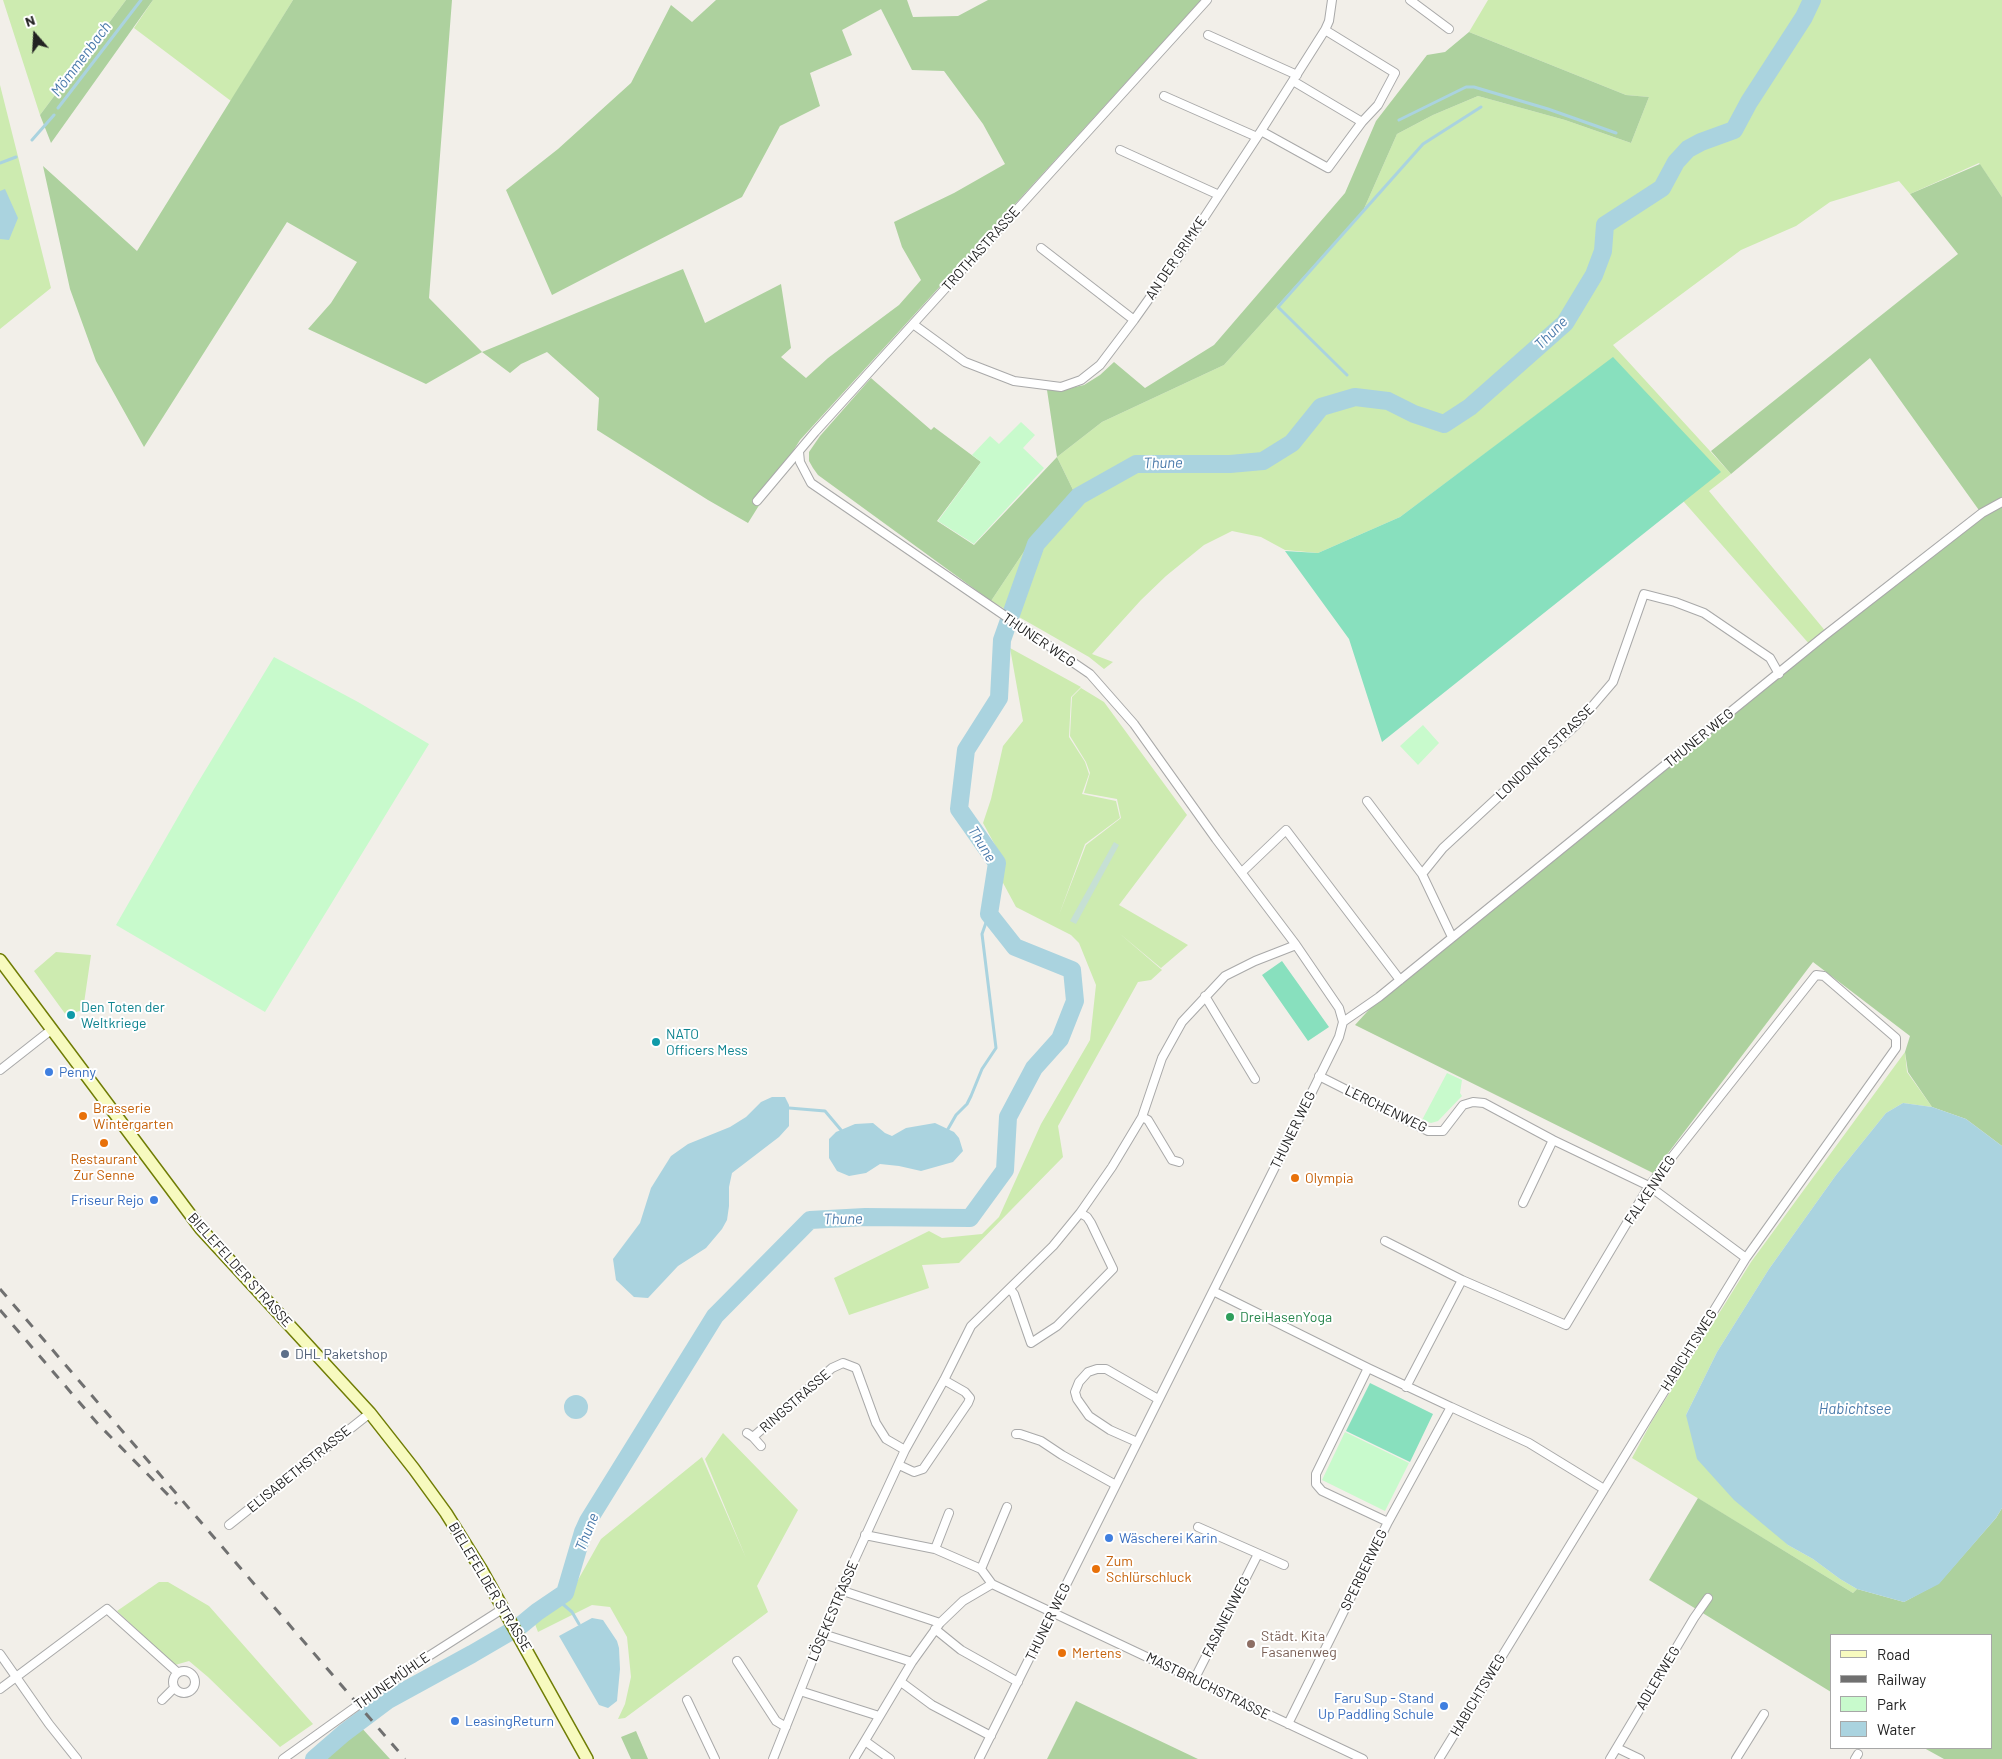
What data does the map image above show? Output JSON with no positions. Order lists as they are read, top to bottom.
{
  "streets": {
    "main road": ["BIELEFELDER STRASSE"],
    "street": [
      "TROTHASTRASSE",
      "AN DER GRIMKE",
      "THUNER WEG",
      "LONDONER STRASSE",
      "LERCHENWEG",
      "FALKENWEG",
      "HABICHTSWEG",
      "RINGSTRASSE",
      "ELISABETHSTRASSE",
      "SPERBERWEG",
      "LÖSEKESTRASSE",
      "FASANENWEG",
      "ADLERWEG",
      "THUNEMÜHLE",
      "MASTBRUCHSTRASSE"
    ]
  },
  "crossings": [
    ["TROTHASTRASSE", "AN DER GRIMKE"],
    ["TROTHASTRASSE", "THUNER WEG"],
    ["THUNER WEG", "LONDONER STRASSE"],
    ["THUNER WEG", "LERCHENWEG"],
    ["THUNER WEG", "LÖSEKESTRASSE"],
    ["THUNER WEG", "MASTBRUCHSTRASSE"],
    ["LERCHENWEG", "FALKENWEG"],
    ["LERCHENWEG", "HABICHTSWEG"],
    ["FALKENWEG", "HABICHTSWEG"],
    ["BIELEFELDER STRASSE", "ELISABETHSTRASSE"],
    ["BIELEFELDER STRASSE", "THUNEMÜHLE"],
    ["RINGSTRASSE", "LÖSEKESTRASSE"],
    ["SPERBERWEG", "MASTBRUCHSTRASSE"],
    ["FASANENWEG", "MASTBRUCHSTRASSE"]
  ],
  "water": ["Mömmenbach", "Thune", "Habichtsee"],
  "places": [
    "Den Toten der Weltkriege",
    "NATO Officers Mess",
    "Penny",
    "Brasserie Wintergarten",
    "Restaurant Zur Senne",
    "Olympia",
    "Friseur Rejo",
    "DreiHasenYoga",
    "DHL Paketshop",
    "Wäscherei Karin",
    "Zum Schlürschluck",
    "Städt. Kita Fasanenweg",
    "Mertens",
    "Faru Sup - Stand Up Paddling Schule",
    "LeasingReturn"
  ],
  "legend": [
    "Road",
    "Railway",
    "Park",
    "Water"
  ],
  "north": "top"
}
